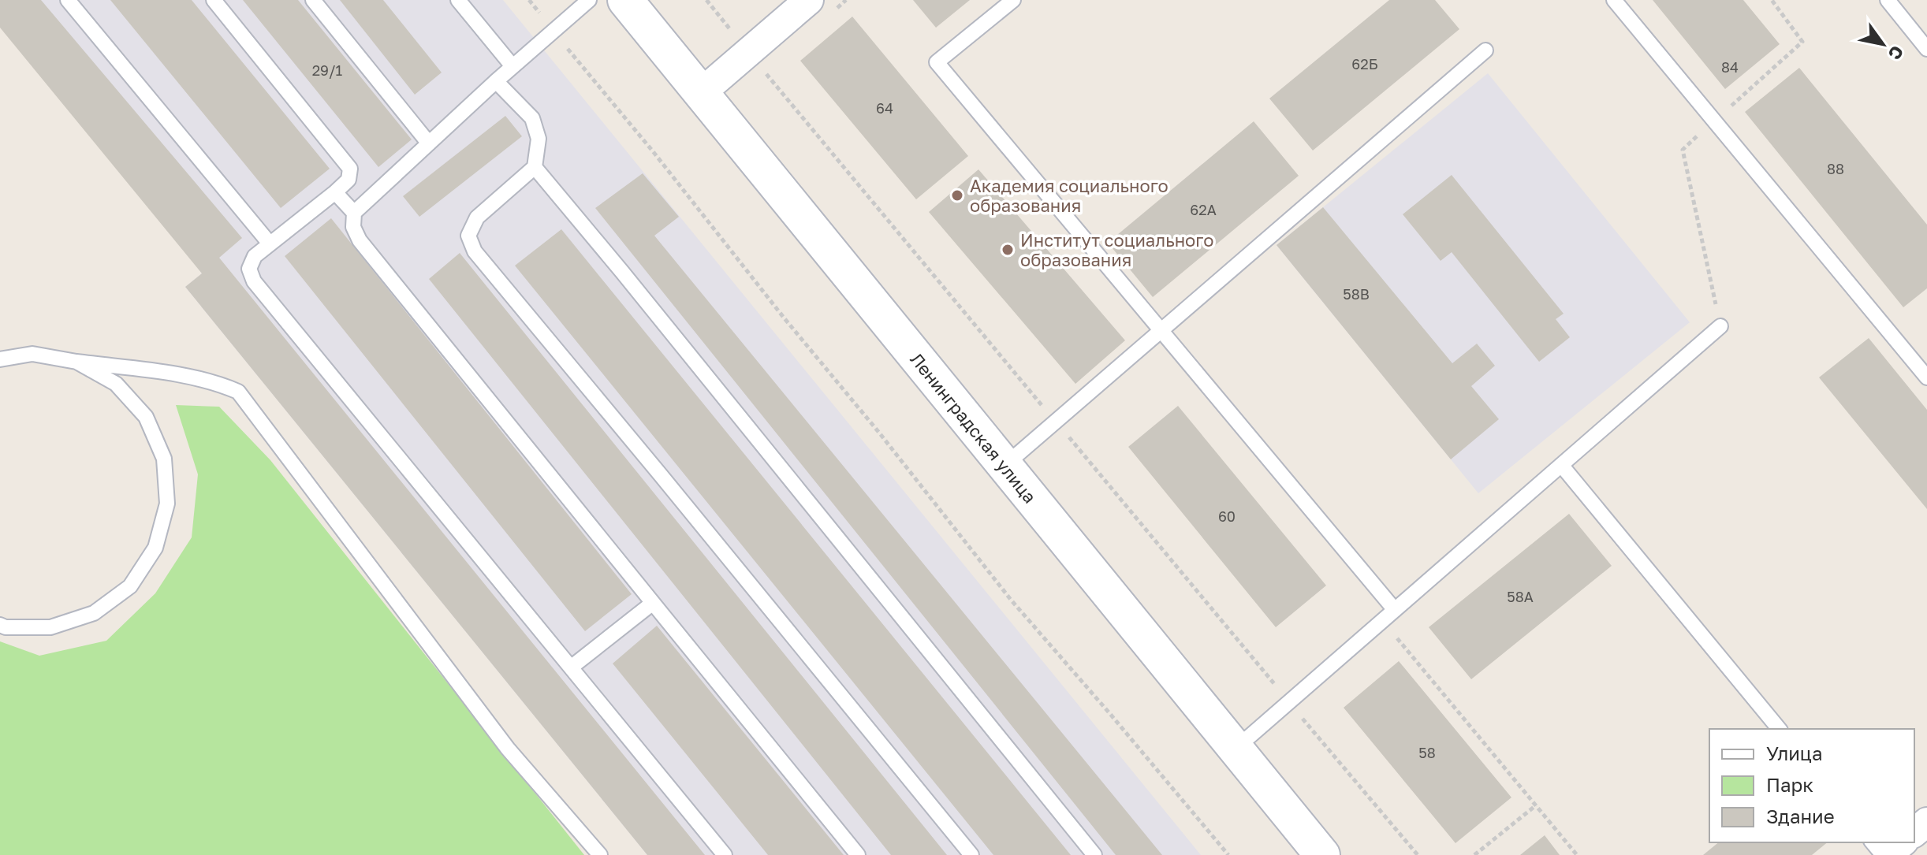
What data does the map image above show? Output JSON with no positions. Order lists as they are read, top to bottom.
{
  "streets": {
    "main road": ["Ленинградская улица"]
  },
  "places": ["Академия социального образования", "Институт социального образования"],
  "house_numbers": [
    "62Б",
    "84",
    "29/1",
    "64",
    "88",
    "62А",
    "58В",
    "60",
    "58А",
    "58"
  ],
  "legend": ["Улица", "Парк", "Здание"],
  "north": "bottom right"
}
